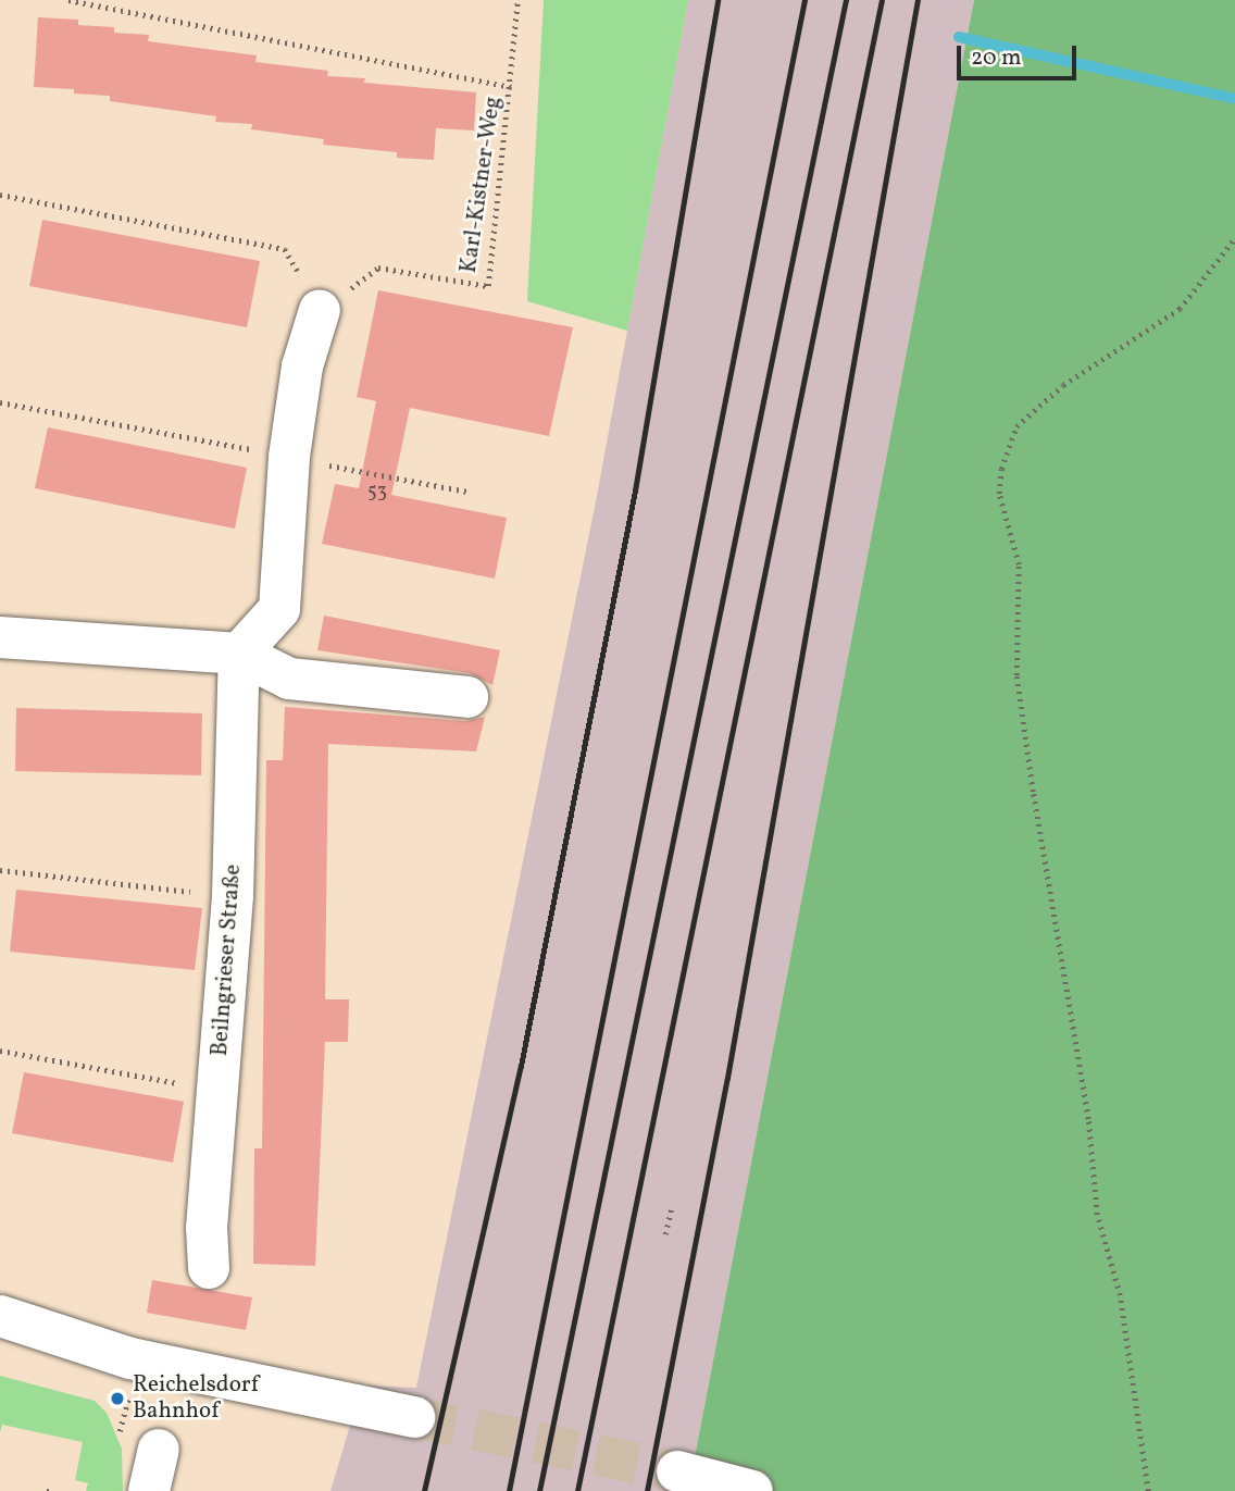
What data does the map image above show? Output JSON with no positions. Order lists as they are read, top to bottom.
{
  "streets": {
    "street": ["Beilngrieser Straße"],
    "path": ["Karl-Kistner-Weg"]
  },
  "places": ["Reichelsdorf Bahnhof"],
  "house_numbers": ["53"],
  "scale_bar": "20 m"
}
